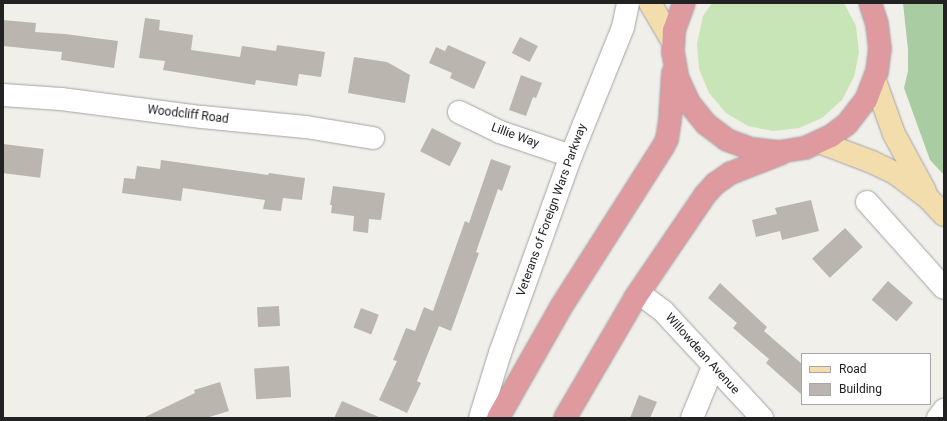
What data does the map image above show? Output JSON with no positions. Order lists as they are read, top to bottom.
{
  "streets": {
    "street": [
      "Woodcliff Road",
      "Lillie Way",
      "Veterans of Foreign Wars Parkway",
      "Willowdean Avenue"
    ]
  },
  "crossings": [
    ["Lillie Way", "Veterans of Foreign Wars Parkway"]
  ],
  "legend": ["Road", "Building"]
}
